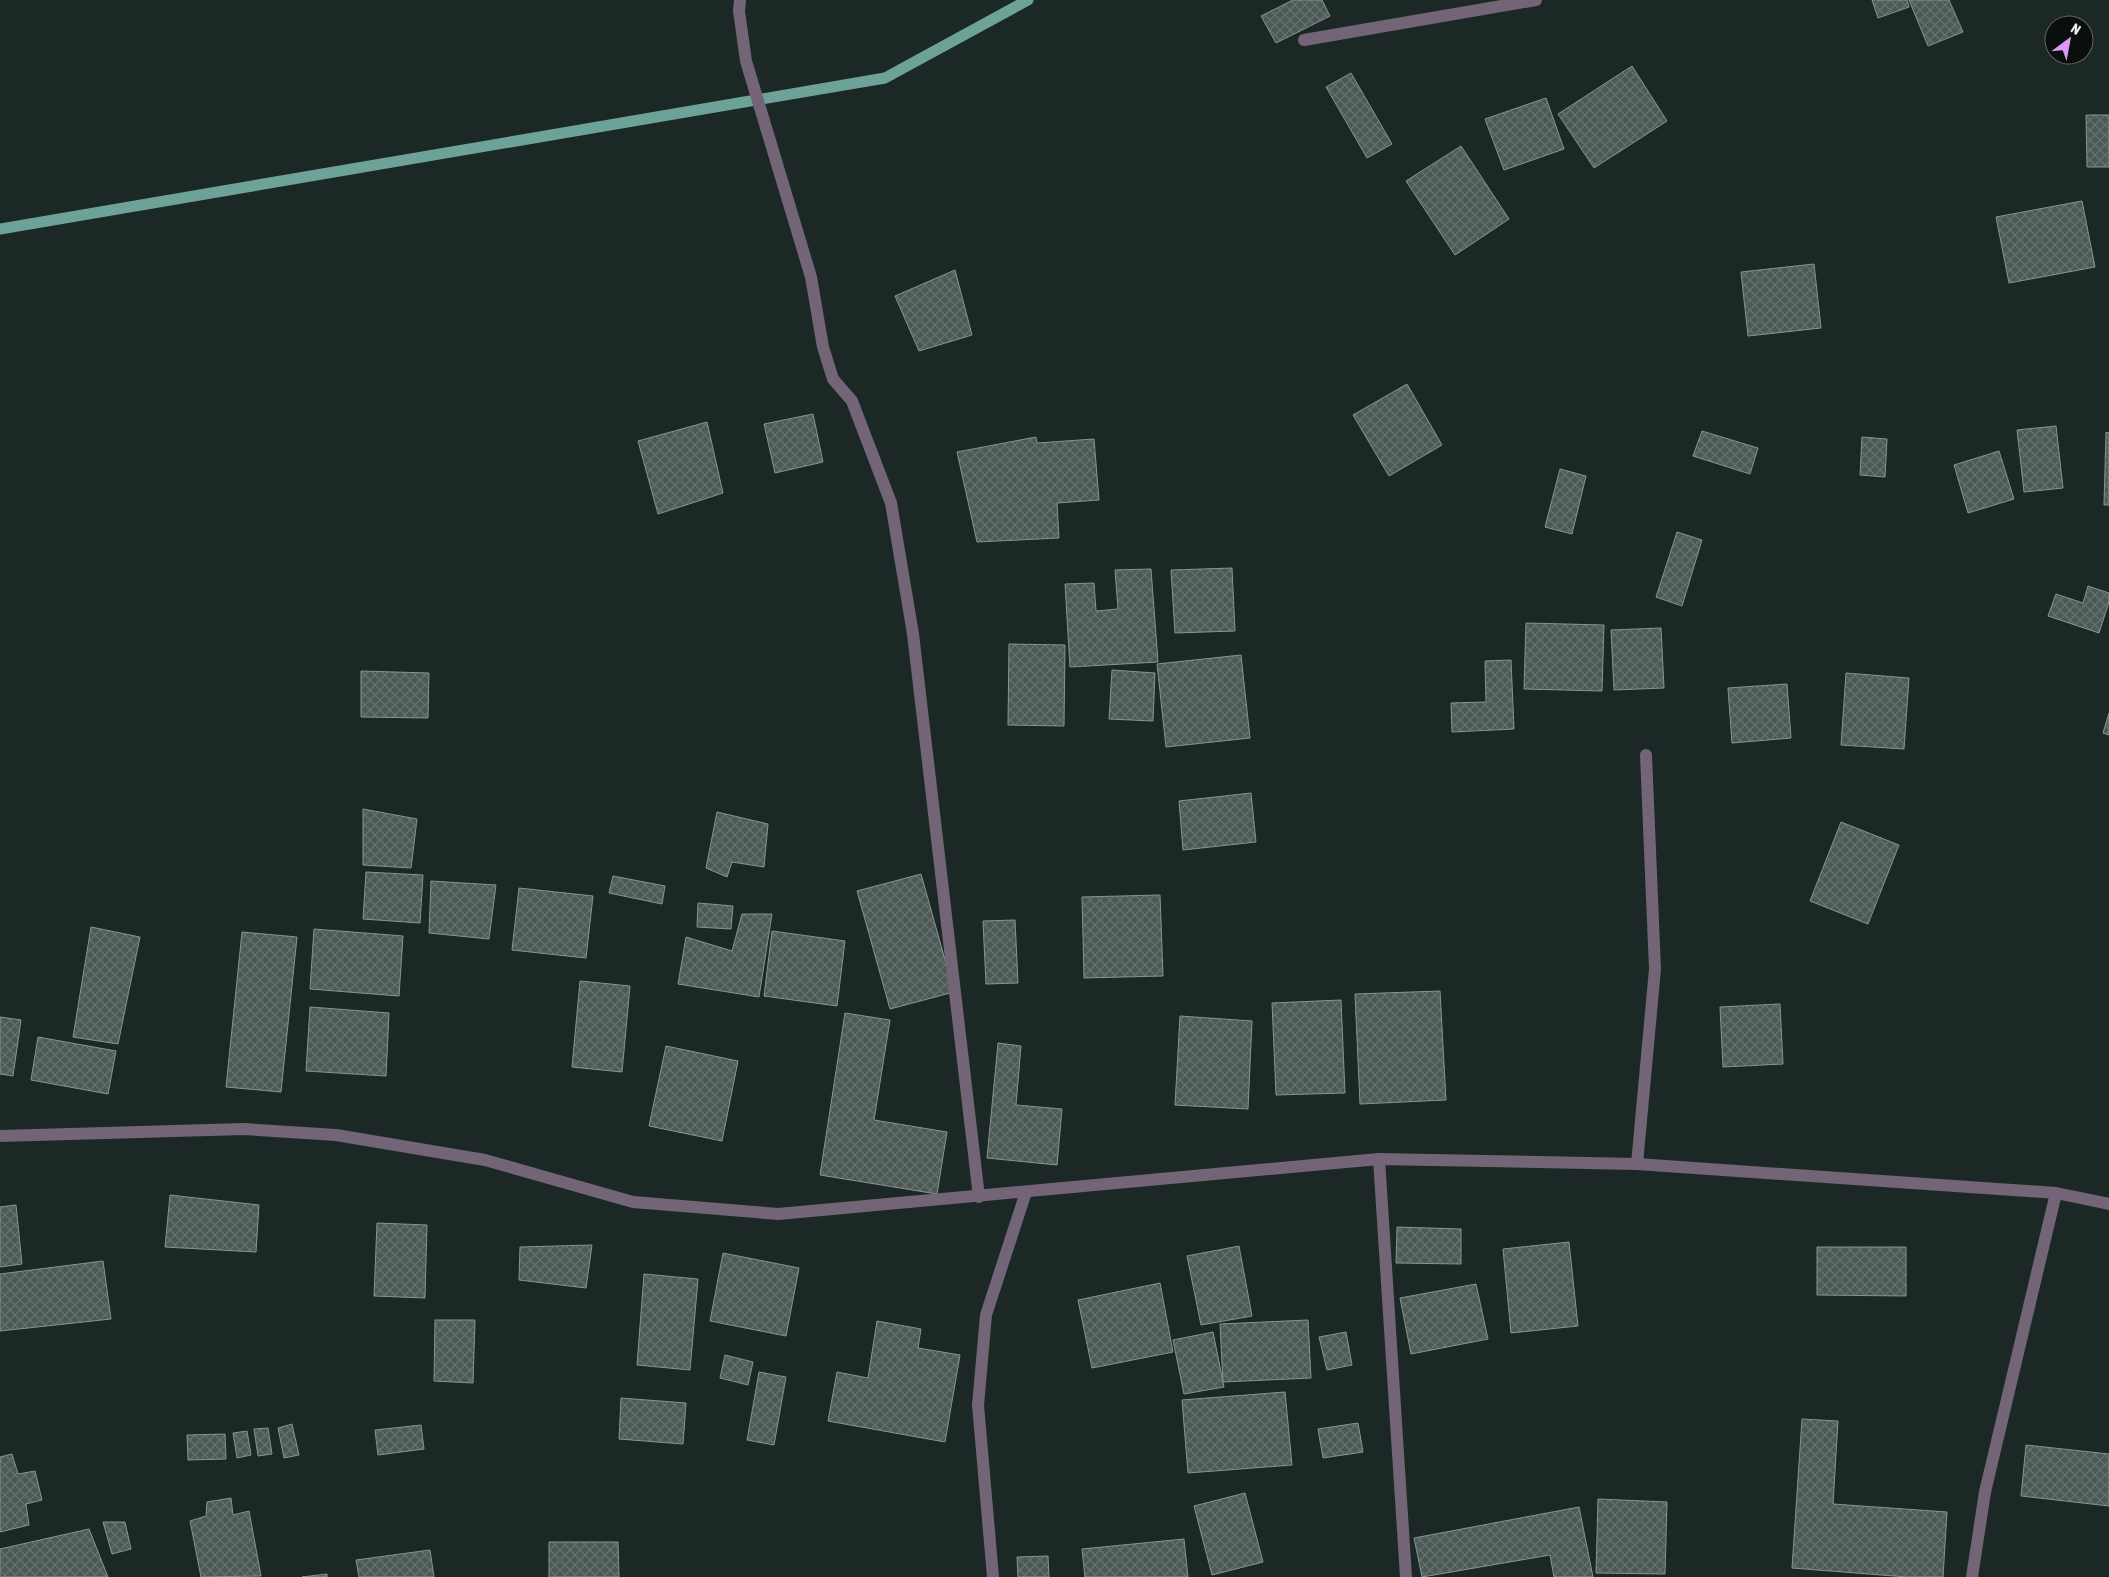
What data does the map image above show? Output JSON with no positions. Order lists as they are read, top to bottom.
{
  "north": "top right"
}
